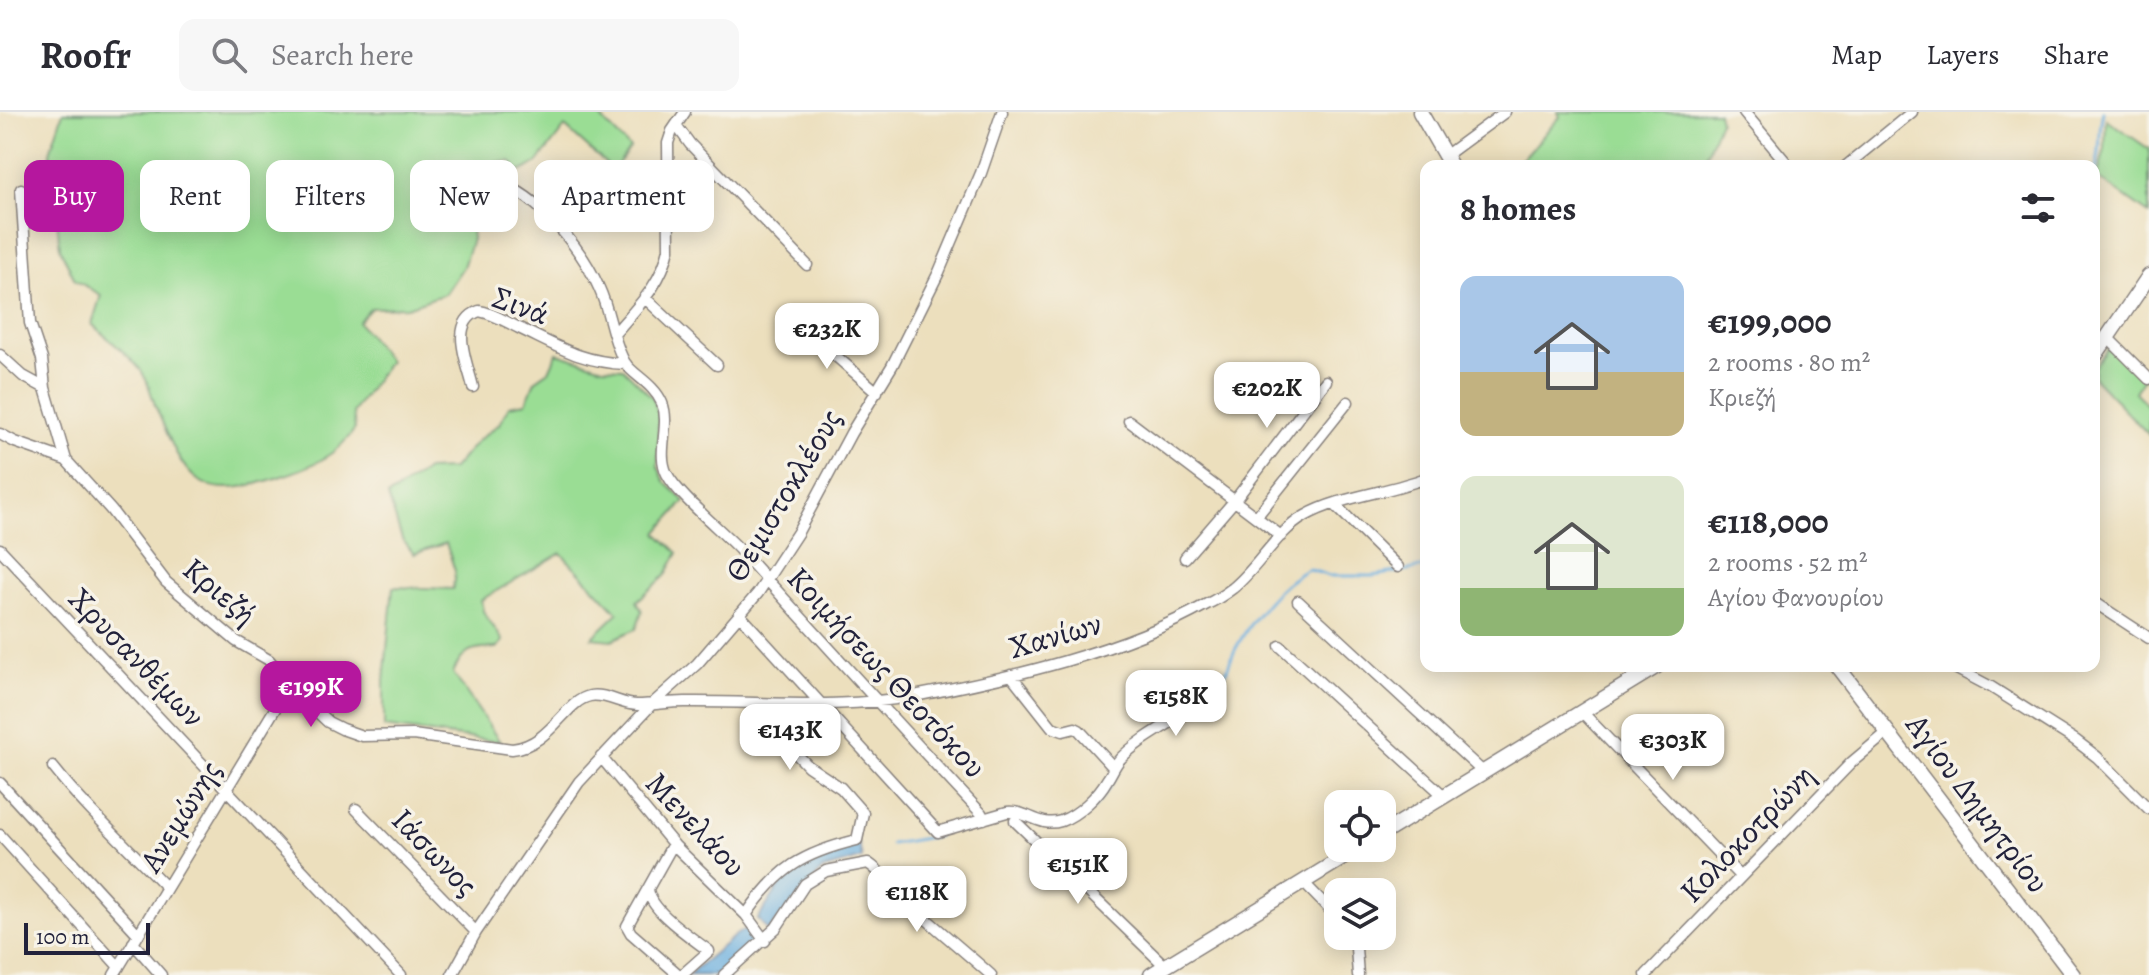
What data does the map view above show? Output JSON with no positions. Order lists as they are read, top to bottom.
{
  "streets": {
    "main road": ["Αγίου Δημητρίου"],
    "street": [
      "Σινά",
      "Θεμιστοκλέους",
      "Κριεζή",
      "Χανίων",
      "Χρυσανθέμων",
      "Κοιμήσεως Θεοτόκου",
      "Ανεμώνης",
      "Μενελάου",
      "Κολοκοτρώνη",
      "Ιάσωνος"
    ]
  },
  "crossings": [
    ["Σινά", "Κοιμήσεως Θεοτόκου"],
    ["Θεμιστοκλέους", "Κριεζή"],
    ["Θεμιστοκλέους", "Χανίων"],
    ["Θεμιστοκλέους", "Κοιμήσεως Θεοτόκου"],
    ["Θεμιστοκλέους", "Μενελάου"],
    ["Θεμιστοκλέους", "Ιάσωνος"],
    ["Κριεζή", "Χανίων"],
    ["Κριεζή", "Ανεμώνης"],
    ["Χανίων", "Κοιμήσεως Θεοτόκου"],
    ["Χρυσανθέμων", "Ανεμώνης"],
    ["Αγίου Δημητρίου", "Κολοκοτρώνη"]
  ],
  "scale_bar": "100 m",
  "page": {
    "header": "Roofr",
    "search": "Search here",
    "nav": ["Map", "Layers", "Share"],
    "chip": [
      "Buy",
      "Rent",
      "Filters",
      "New",
      "Apartment"
    ],
    "heading": "8 homes",
    "list": [
      {
        "name": "€199,000",
        "note": "2 rooms · 80 m² · Κριεζή"
      },
      {
        "name": "€118,000",
        "note": "2 rooms · 52 m² · Αγίου Φανουρίου"
      }
    ],
    "price": [
      "€232K",
      "€202K",
      "€199K",
      "€158K",
      "€143K",
      "€303K",
      "€151K",
      "€118K"
    ],
    "scale": "100 m"
  }
}
